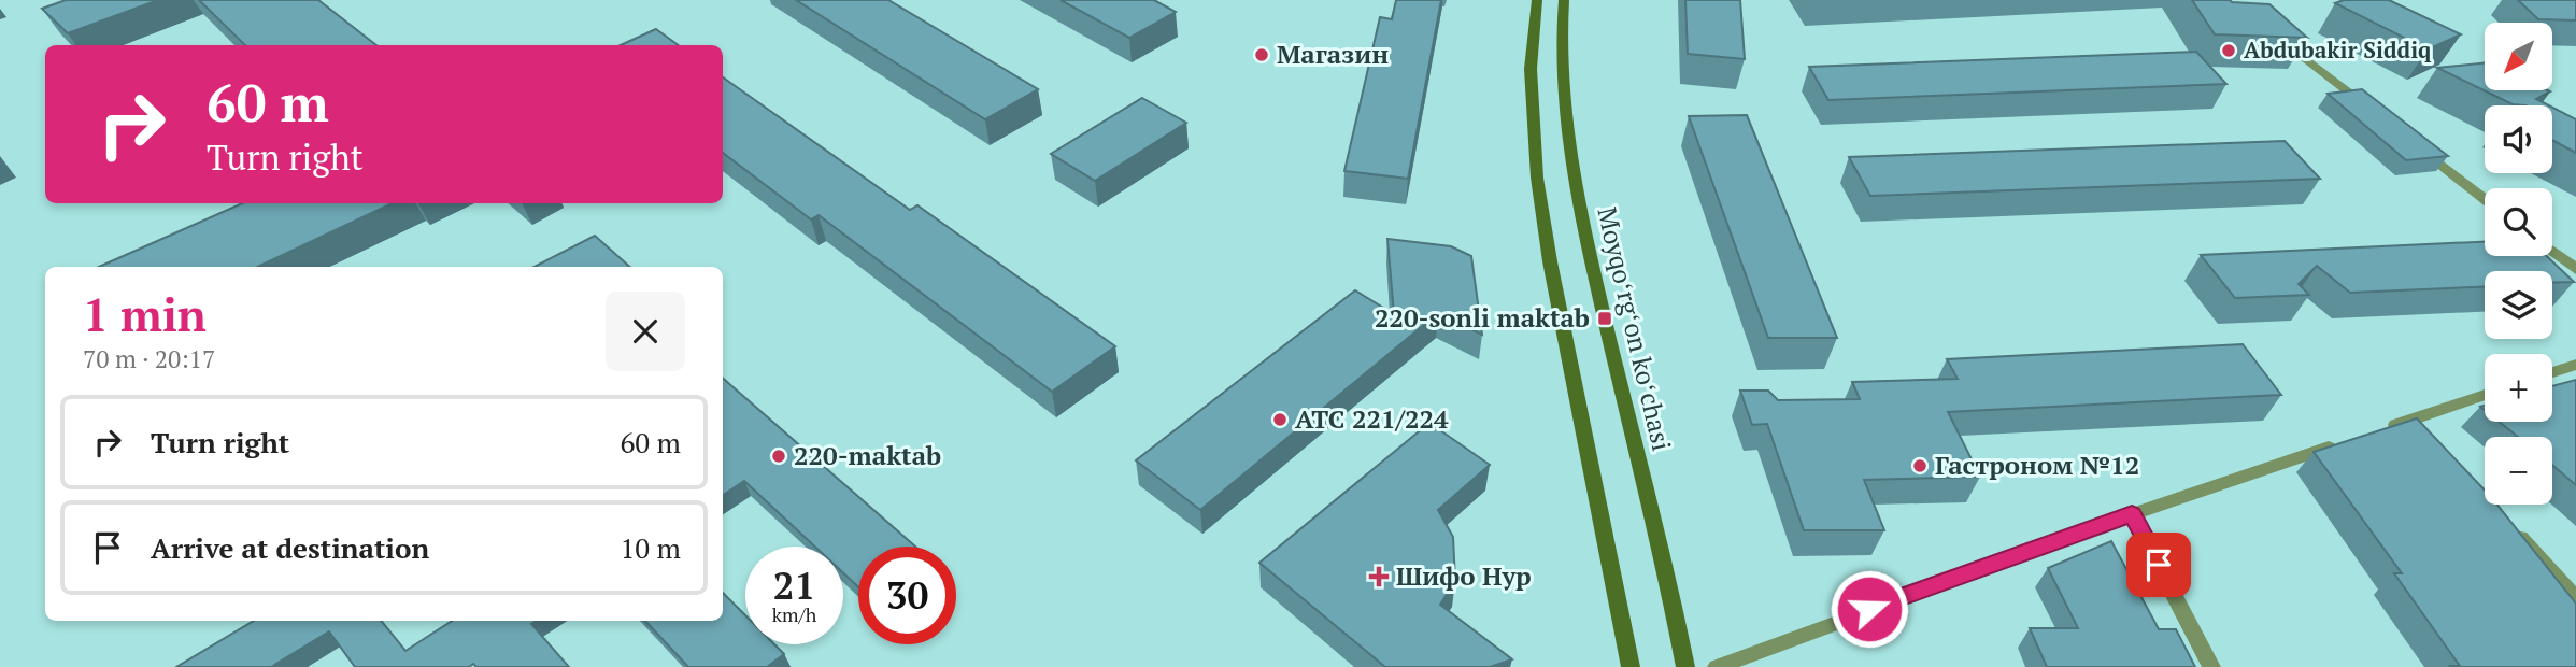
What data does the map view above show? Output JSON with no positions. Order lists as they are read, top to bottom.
{
  "streets": {
    "main road": ["Moyqoʻrgʻon koʻchasi"]
  },
  "places": {
    "other": [
      "Abdubakir Siddiq",
      "Магазин",
      "АТС 221/224",
      "220-maktab",
      "Гастроном №12"
    ],
    "transit": ["220-sonli maktab"],
    "health": ["Шифо Нур"]
  },
  "north": "bottom left",
  "page": {
    "map_buttons": ["+", "−"],
    "turn": ["60 m", "Turn right"],
    "heading": ["1 min", "70 m · 20:17"],
    "list": [
      {
        "name": "Turn right",
        "value": "60 m"
      },
      {
        "name": "Arrive at destination",
        "value": "10 m"
      }
    ],
    "speed": "21 km/h",
    "limit": "30"
  }
}
